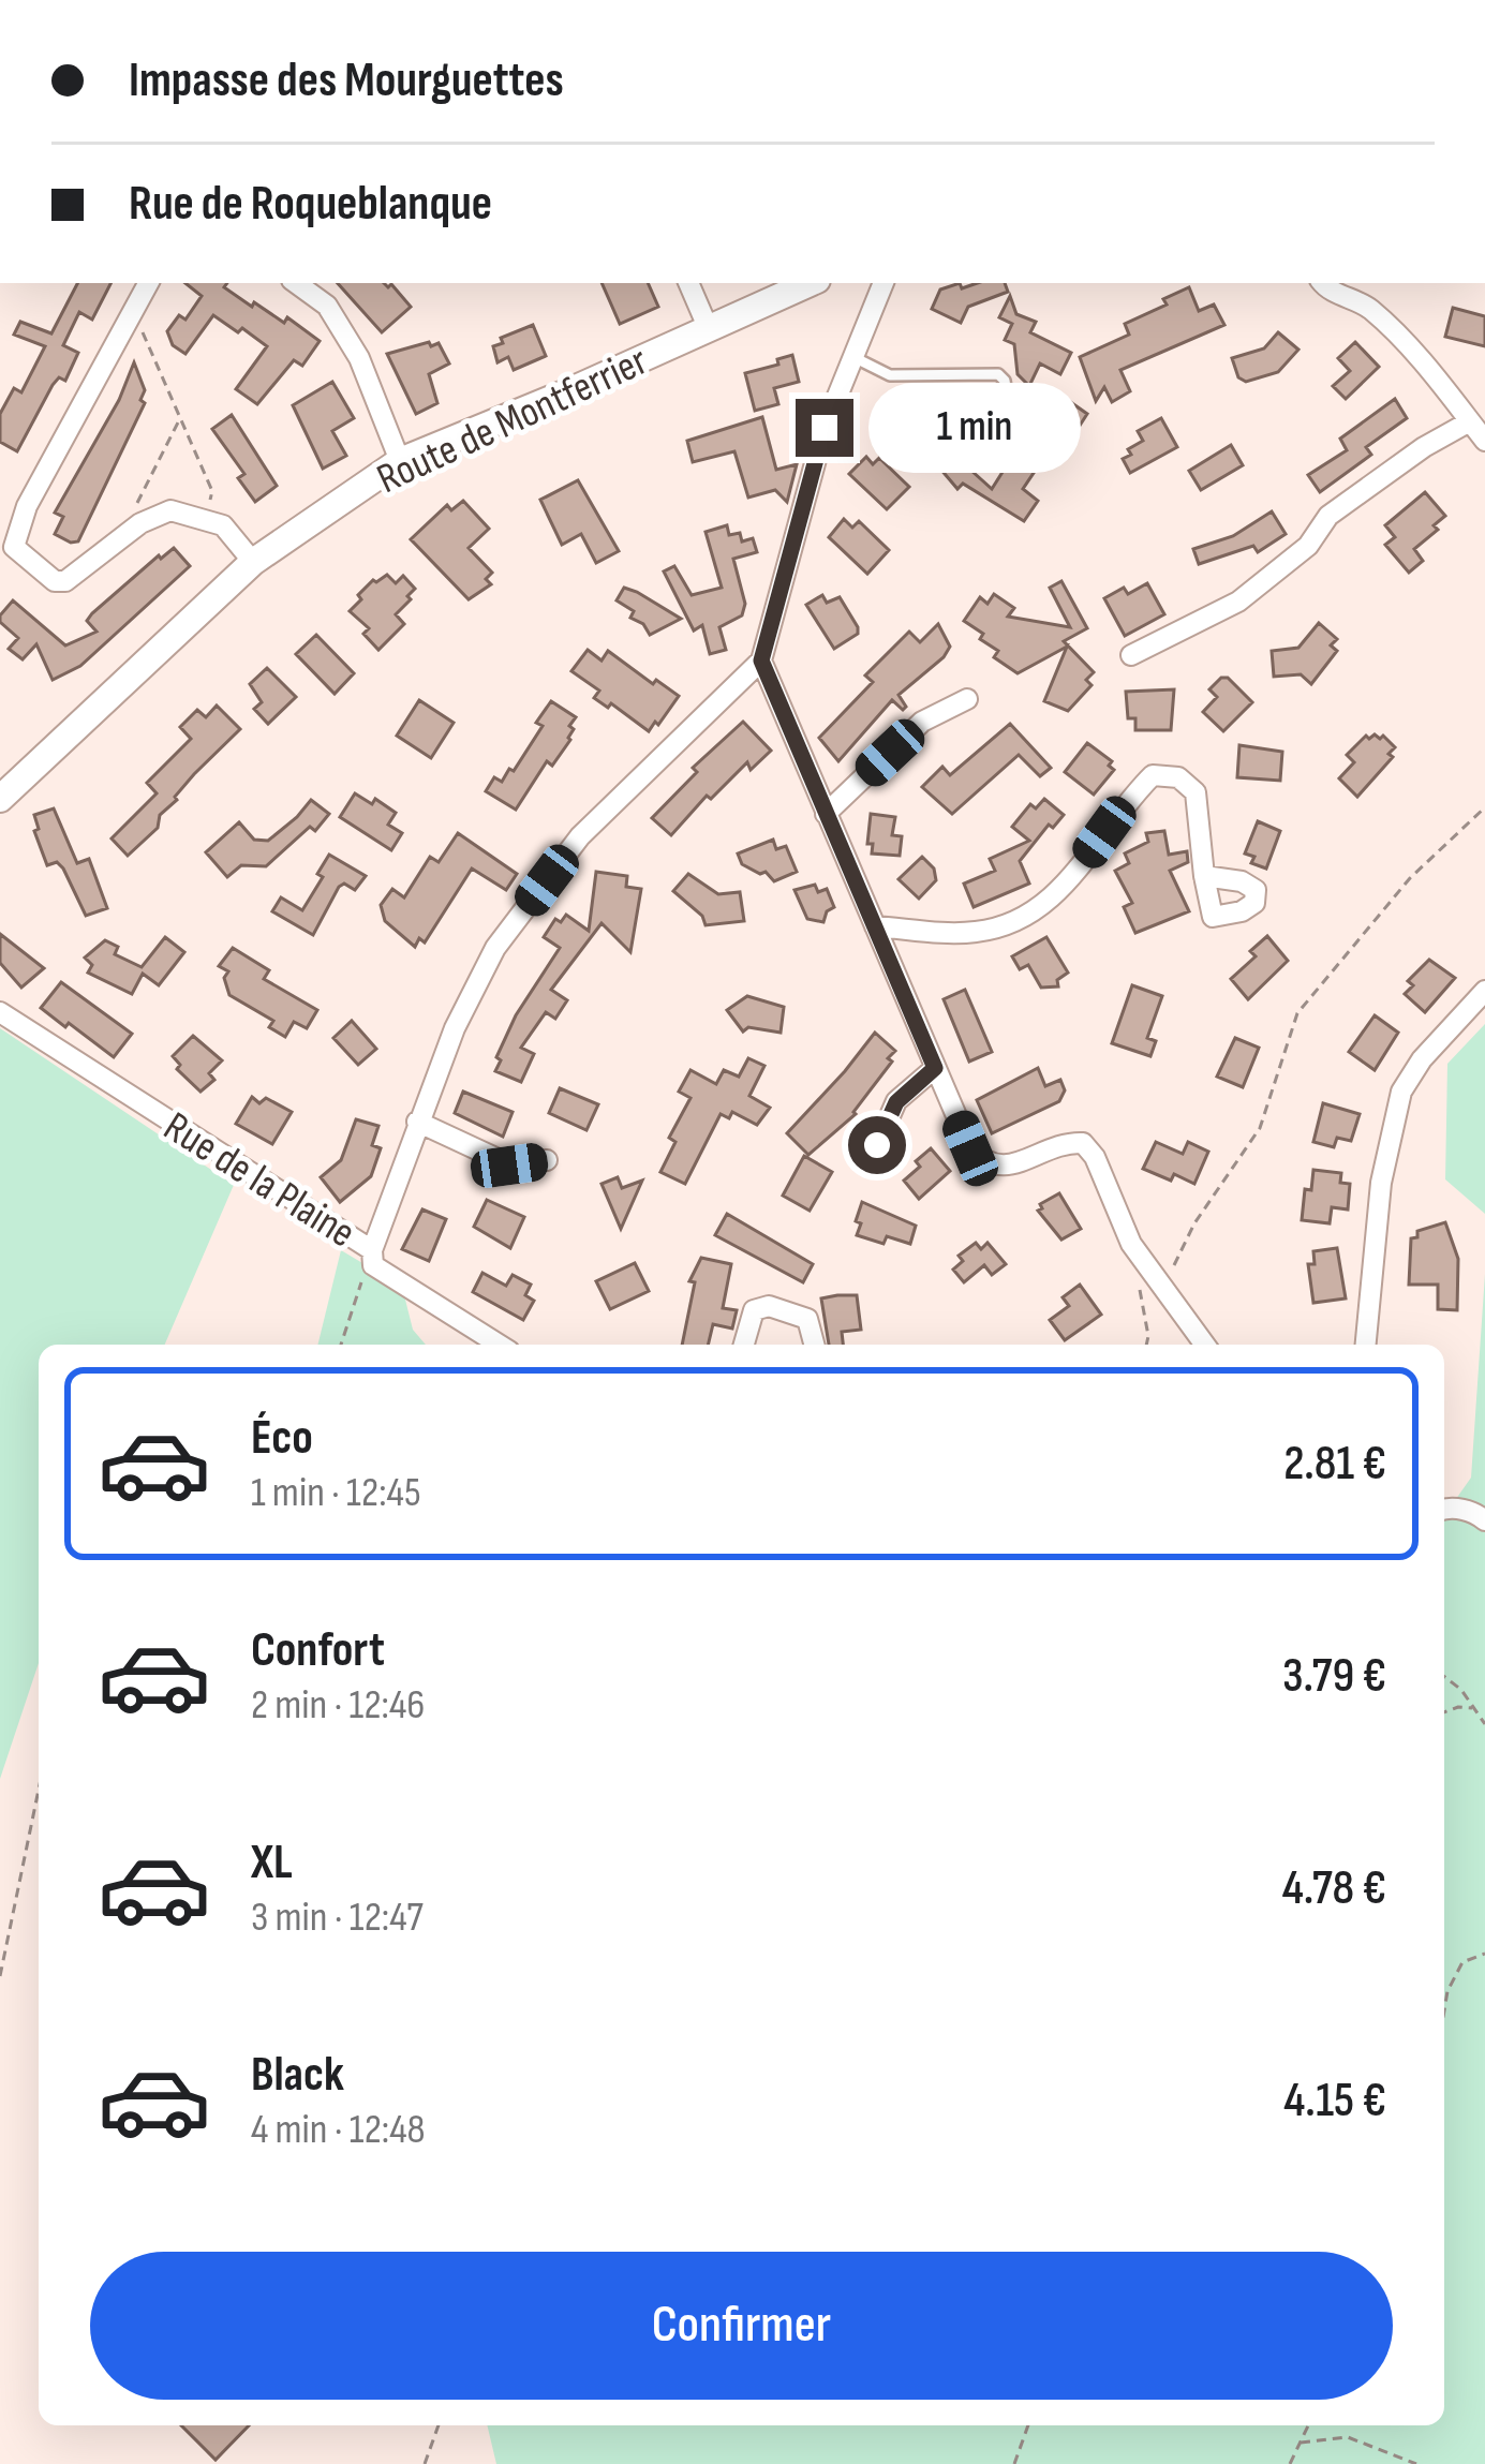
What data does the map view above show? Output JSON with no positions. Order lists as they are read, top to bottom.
{
  "streets": {
    "street": ["Route de Montferrier", "Rue de la Plaine"]
  },
  "page": {
    "banner": ["Impasse des Mourguettes", "Rue de Roqueblanque"],
    "bubble": "1 min",
    "list": [
      {
        "name": "Éco",
        "note": "1 min · 12:45",
        "value": "2.81 €"
      },
      {
        "name": "Confort",
        "note": "2 min · 12:46",
        "value": "3.79 €"
      },
      {
        "name": "XL",
        "note": "3 min · 12:47",
        "value": "4.78 €"
      },
      {
        "name": "Black",
        "note": "4 min · 12:48",
        "value": "4.15 €"
      }
    ],
    "buttons": "Confirmer"
  }
}
